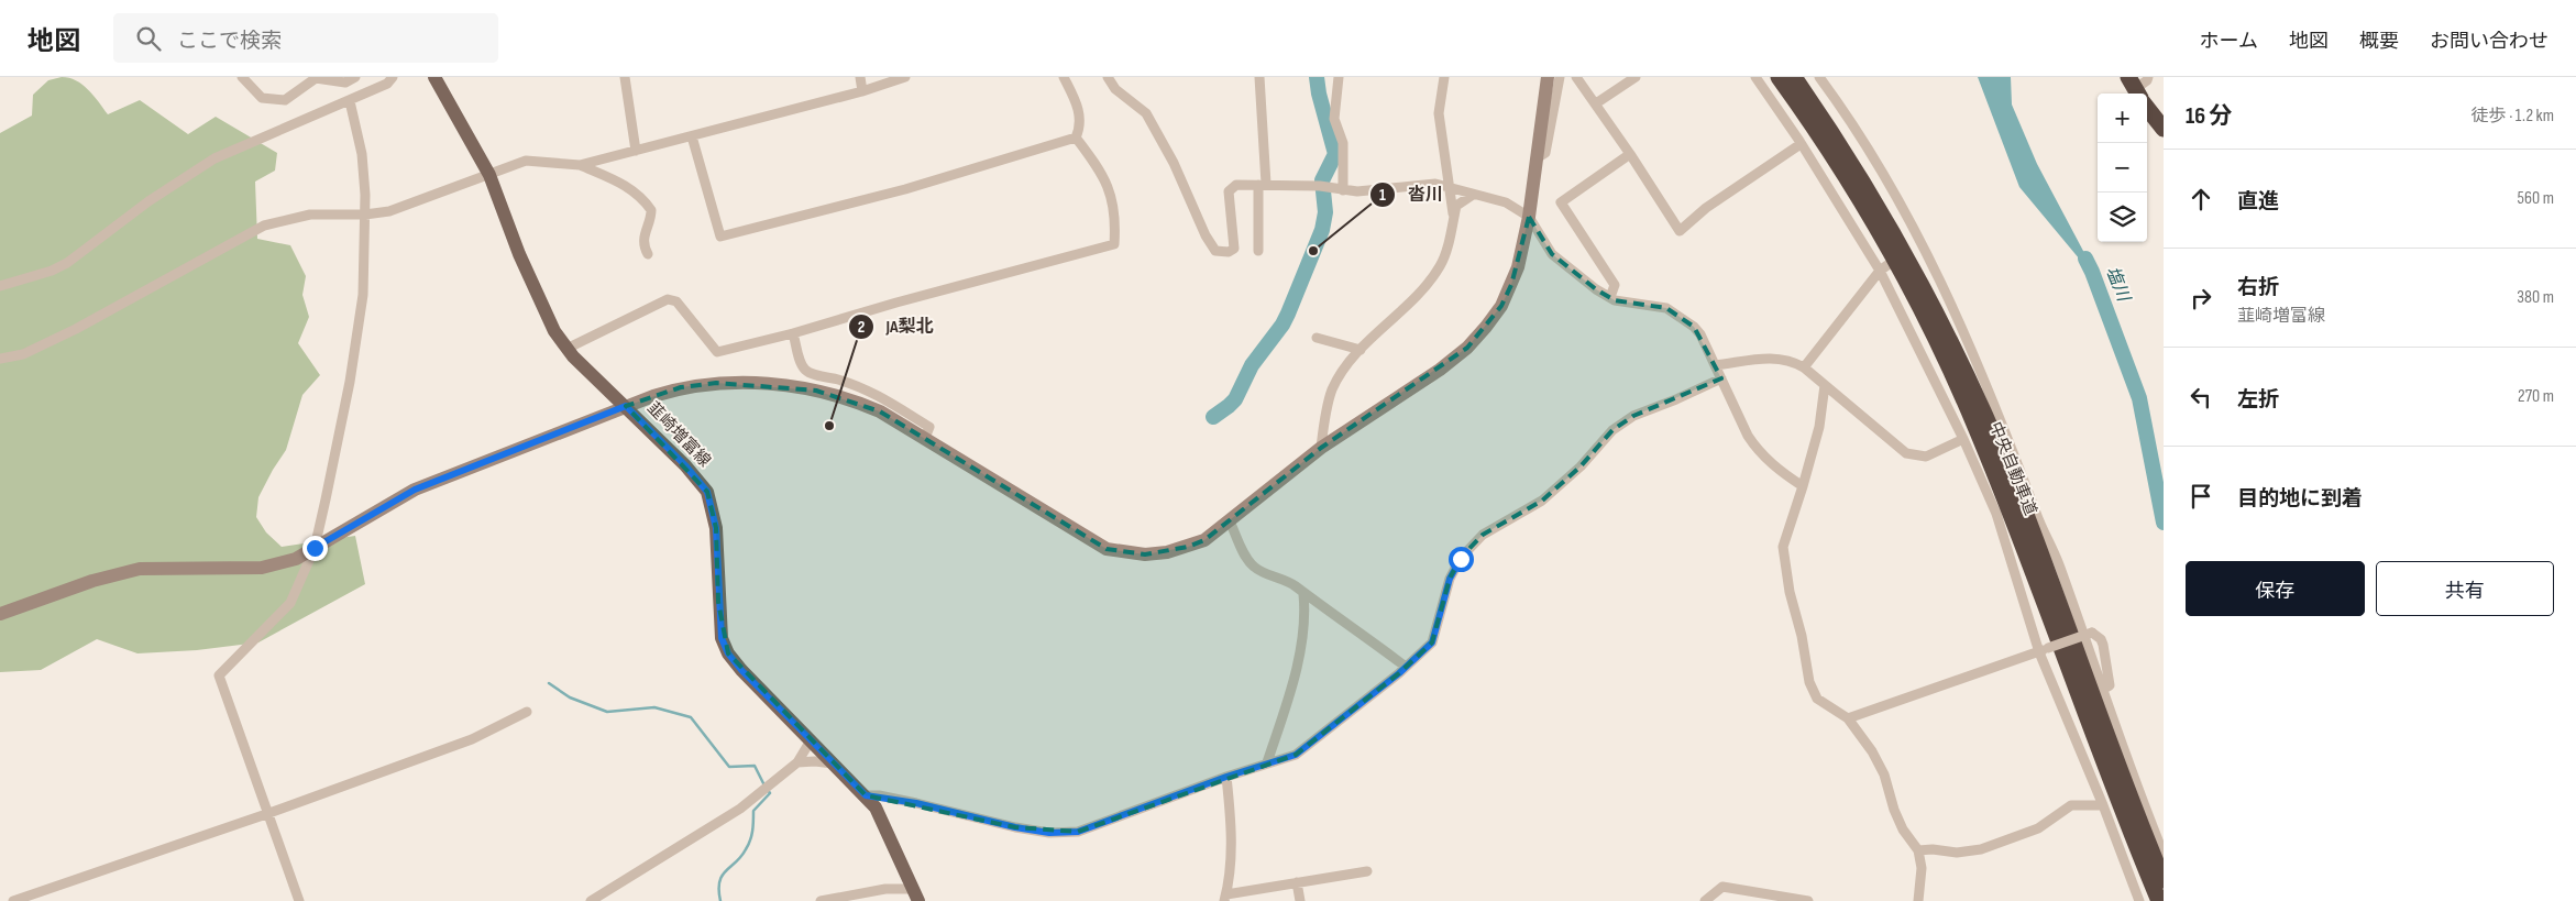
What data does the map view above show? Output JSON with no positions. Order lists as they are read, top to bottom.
{
  "streets": {
    "highway": ["中央自動車道"],
    "main road": ["韮崎増富線"]
  },
  "water": ["塩川"],
  "places": ["沓川", "JA梨北"],
  "page": {
    "header": "地図",
    "search": "ここで検索",
    "nav": [
      "ホーム",
      "地図",
      "概要",
      "お問い合わせ"
    ],
    "heading": ["16 分", "徒歩 · 1.2 km"],
    "map_buttons": ["+", "−"],
    "list": [
      ["直進", "560 m"],
      ["右折", "韮崎増富線", "380 m"],
      ["左折", "270 m"],
      "目的地に到着"
    ],
    "buttons": ["保存", "共有"]
  }
}
